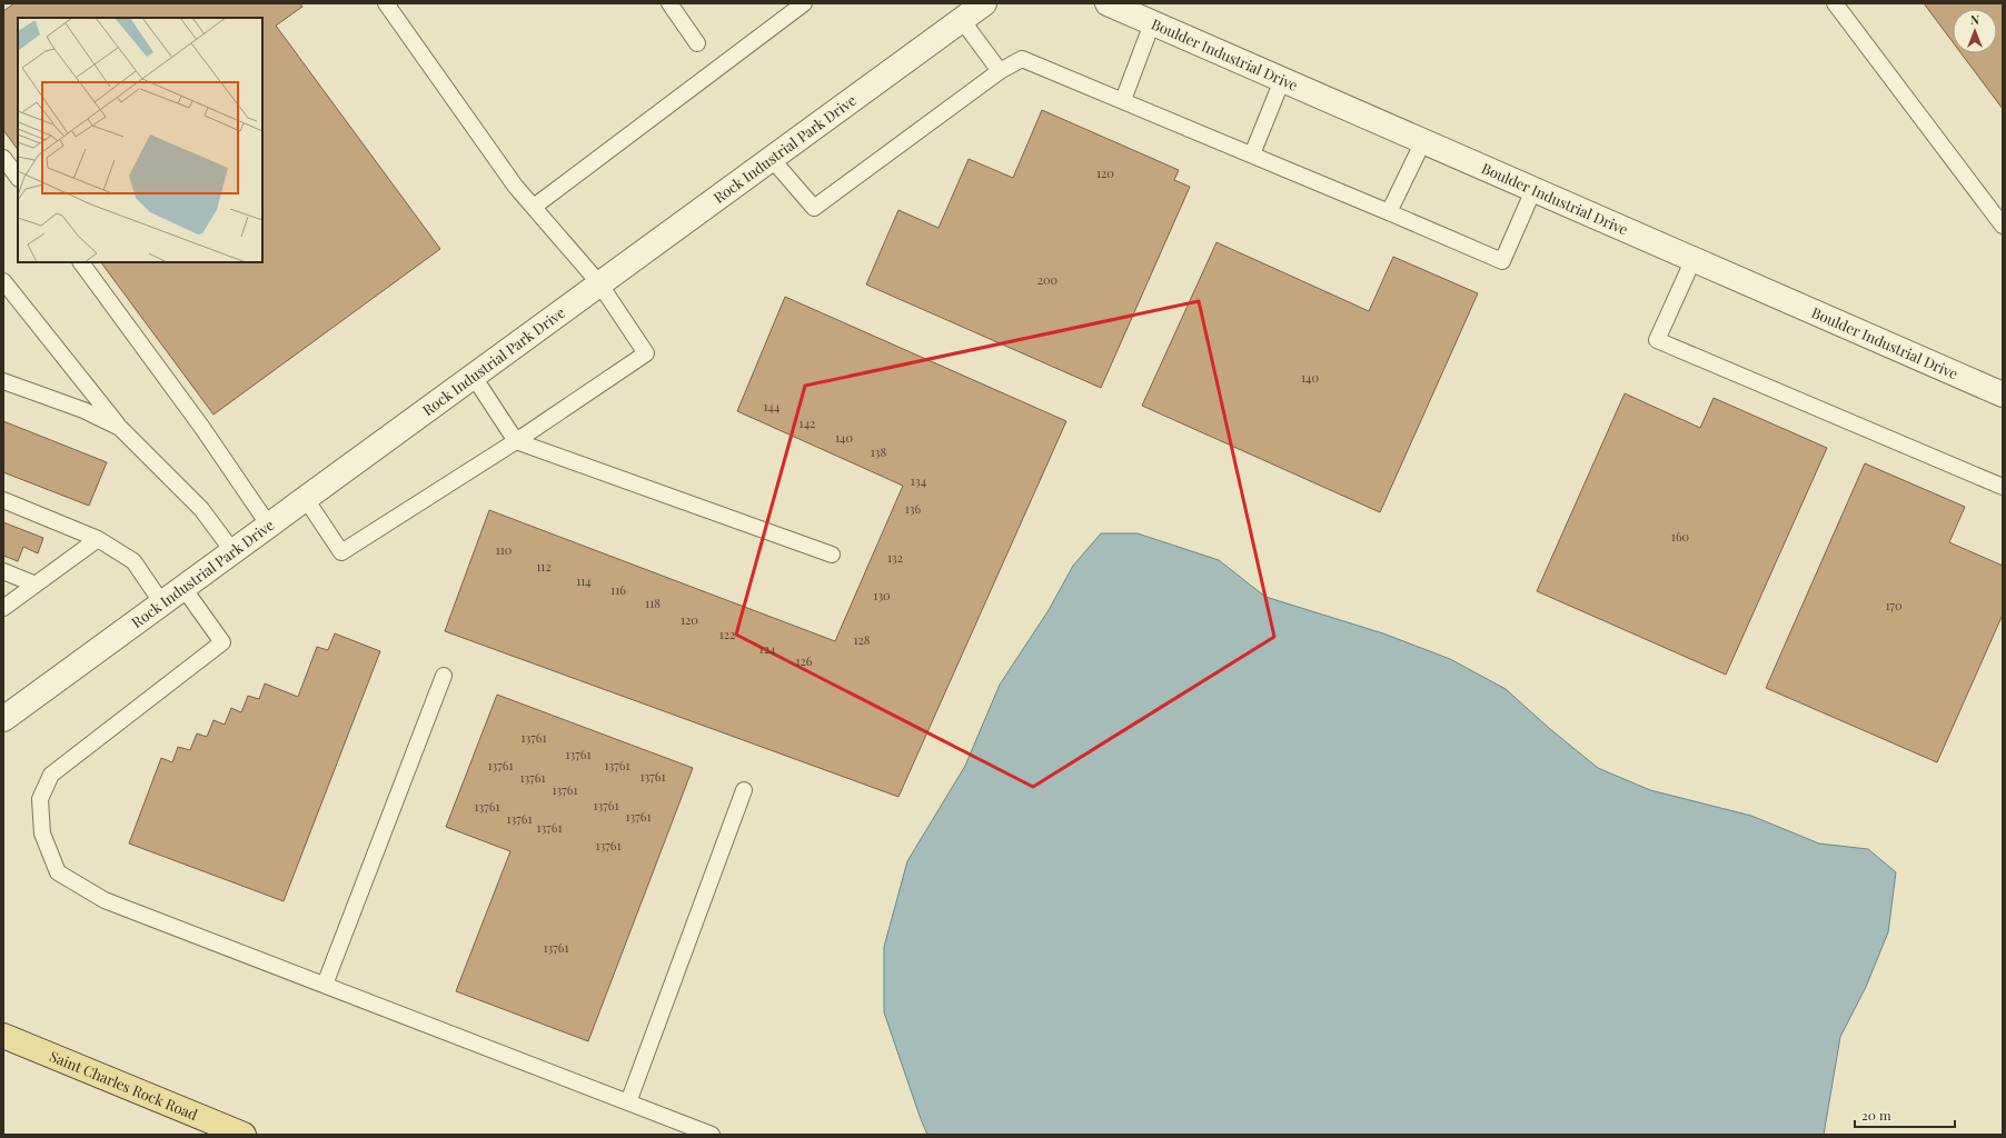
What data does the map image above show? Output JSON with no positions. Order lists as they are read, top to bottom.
{
  "streets": {
    "main road": ["Saint Charles Rock Road"],
    "street": ["Boulder Industrial Drive", "Rock Industrial Park Drive"]
  },
  "house_numbers": [
    "120",
    "200",
    "140",
    "144",
    "142",
    "140",
    "138",
    "134",
    "136",
    "160",
    "110",
    "132",
    "112",
    "114",
    "116",
    "130",
    "118",
    "170",
    "120",
    "122",
    "128",
    "124",
    "126",
    "13761",
    "13761",
    "13761",
    "13761",
    "13761",
    "13761",
    "13761",
    "13761",
    "13761",
    "13761",
    "13761",
    "13761",
    "13761",
    "13761"
  ],
  "scale_bar": "20 m",
  "north": "top"
}
